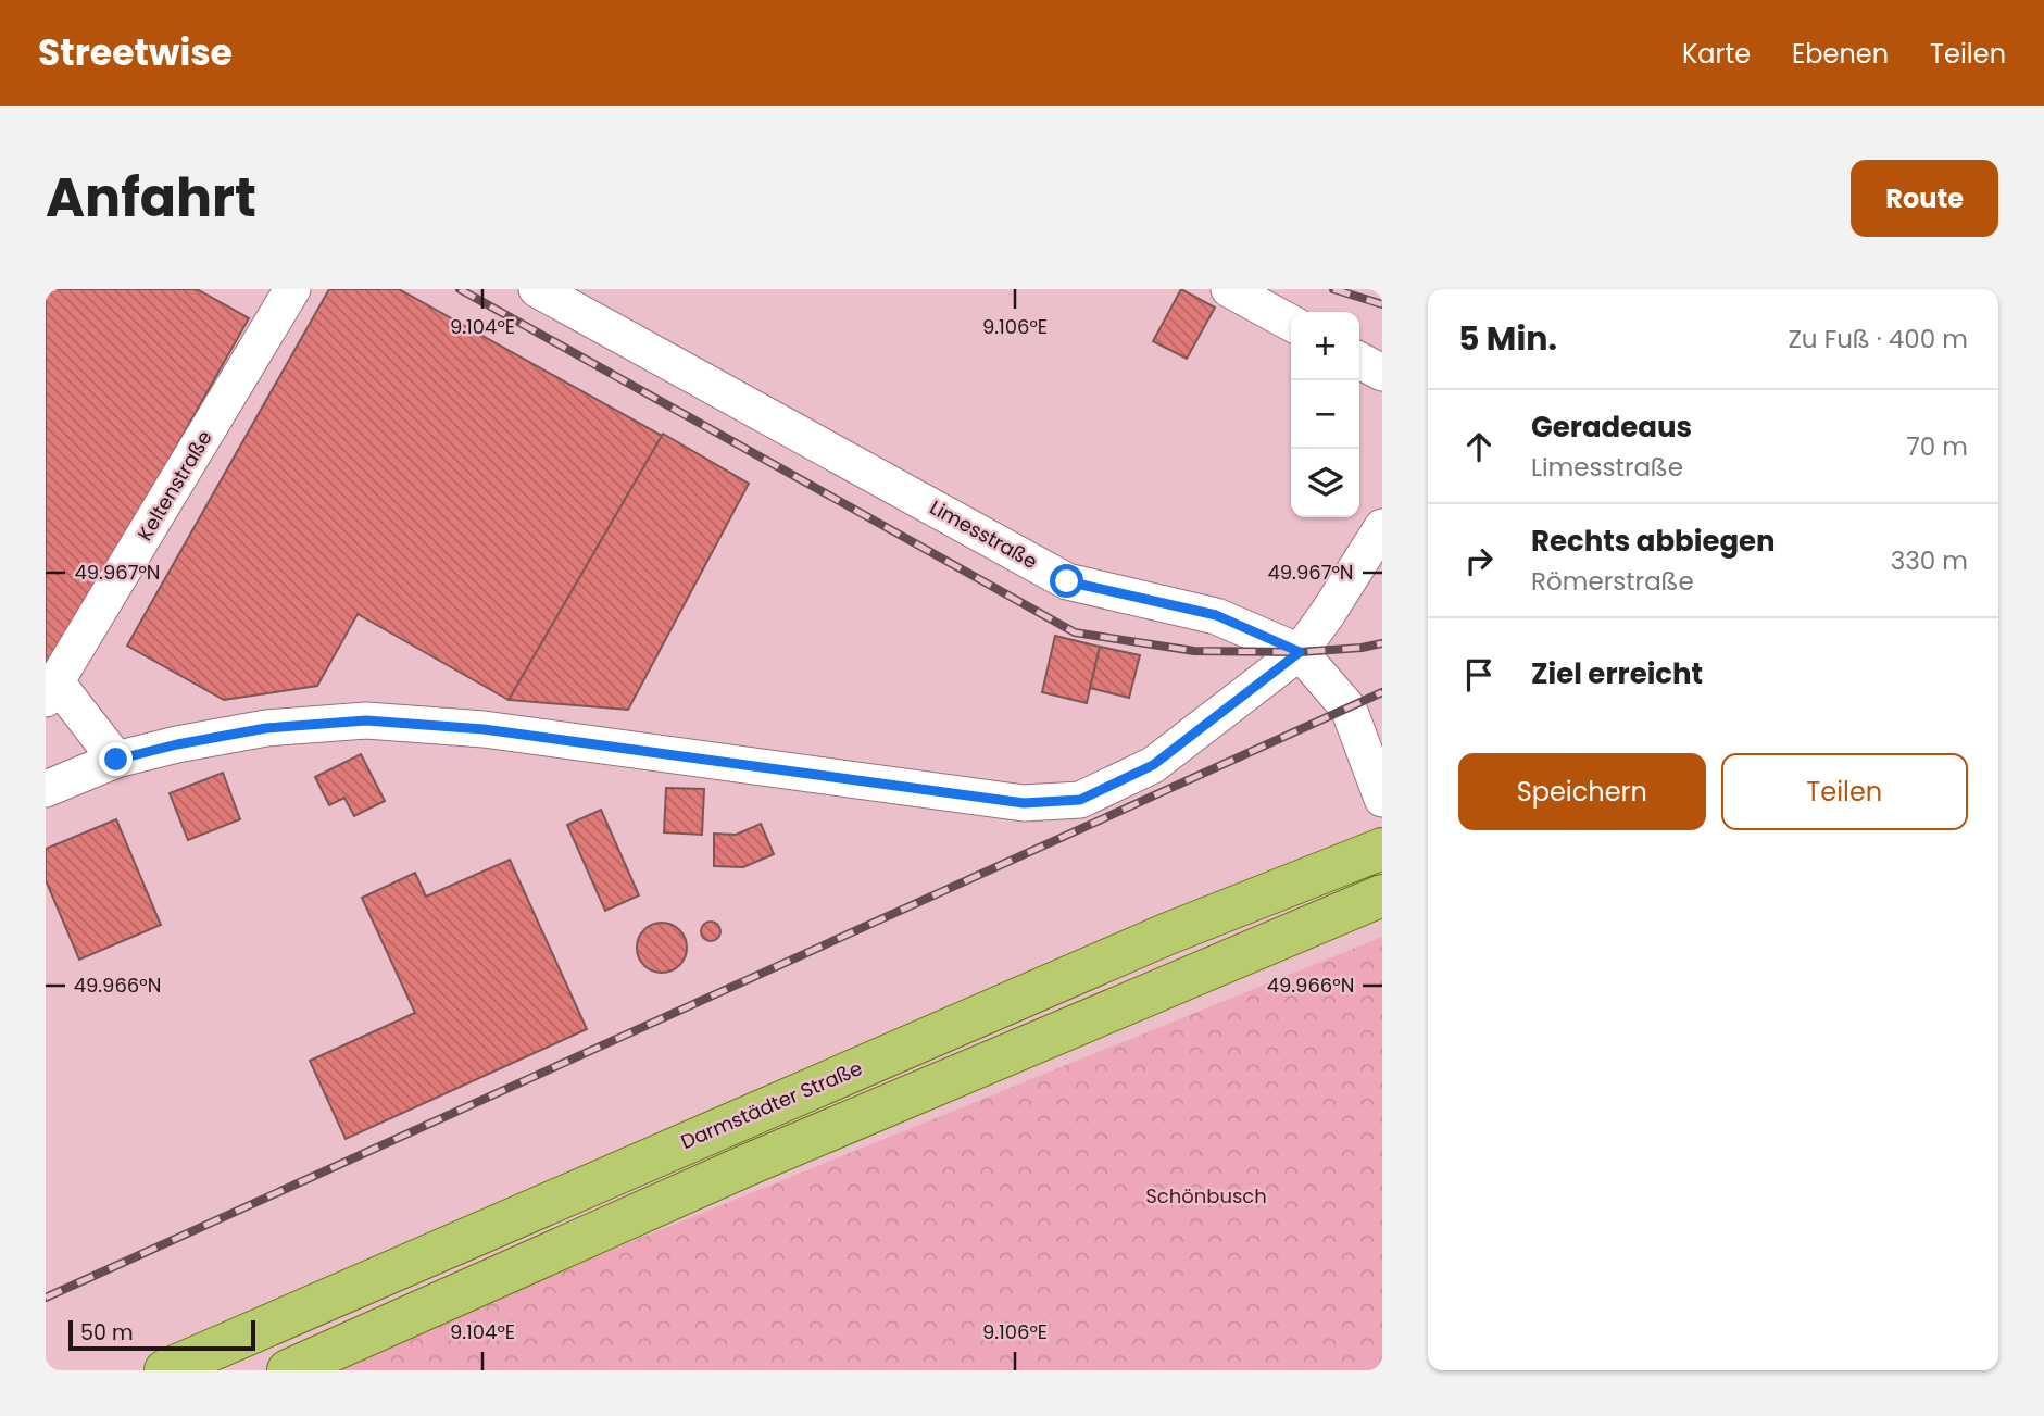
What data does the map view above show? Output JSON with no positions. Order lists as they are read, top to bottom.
{
  "streets": {
    "main road": ["Darmstädter Straße"],
    "street": ["Keltenstraße", "Limesstraße"]
  },
  "parks": ["Schönbusch"],
  "scale_bar": "50 m",
  "page": {
    "header": "Streetwise",
    "nav": ["Karte", "Ebenen", "Teilen"],
    "title": "Anfahrt",
    "buttons": [
      "Route",
      ["Speichern", "Teilen"]
    ],
    "heading": ["5 Min.", "Zu Fuß · 400 m"],
    "map_buttons": ["+", "−"],
    "list": [
      ["Geradeaus", "Limesstraße", "70 m"],
      ["Rechts abbiegen", "Römerstraße", "330 m"],
      "Ziel erreicht"
    ],
    "scale": "50 m"
  },
  "coordinates": [
    "9.104°E",
    "9.106°E",
    "49.967°N",
    "49.966°N"
  ]
}
